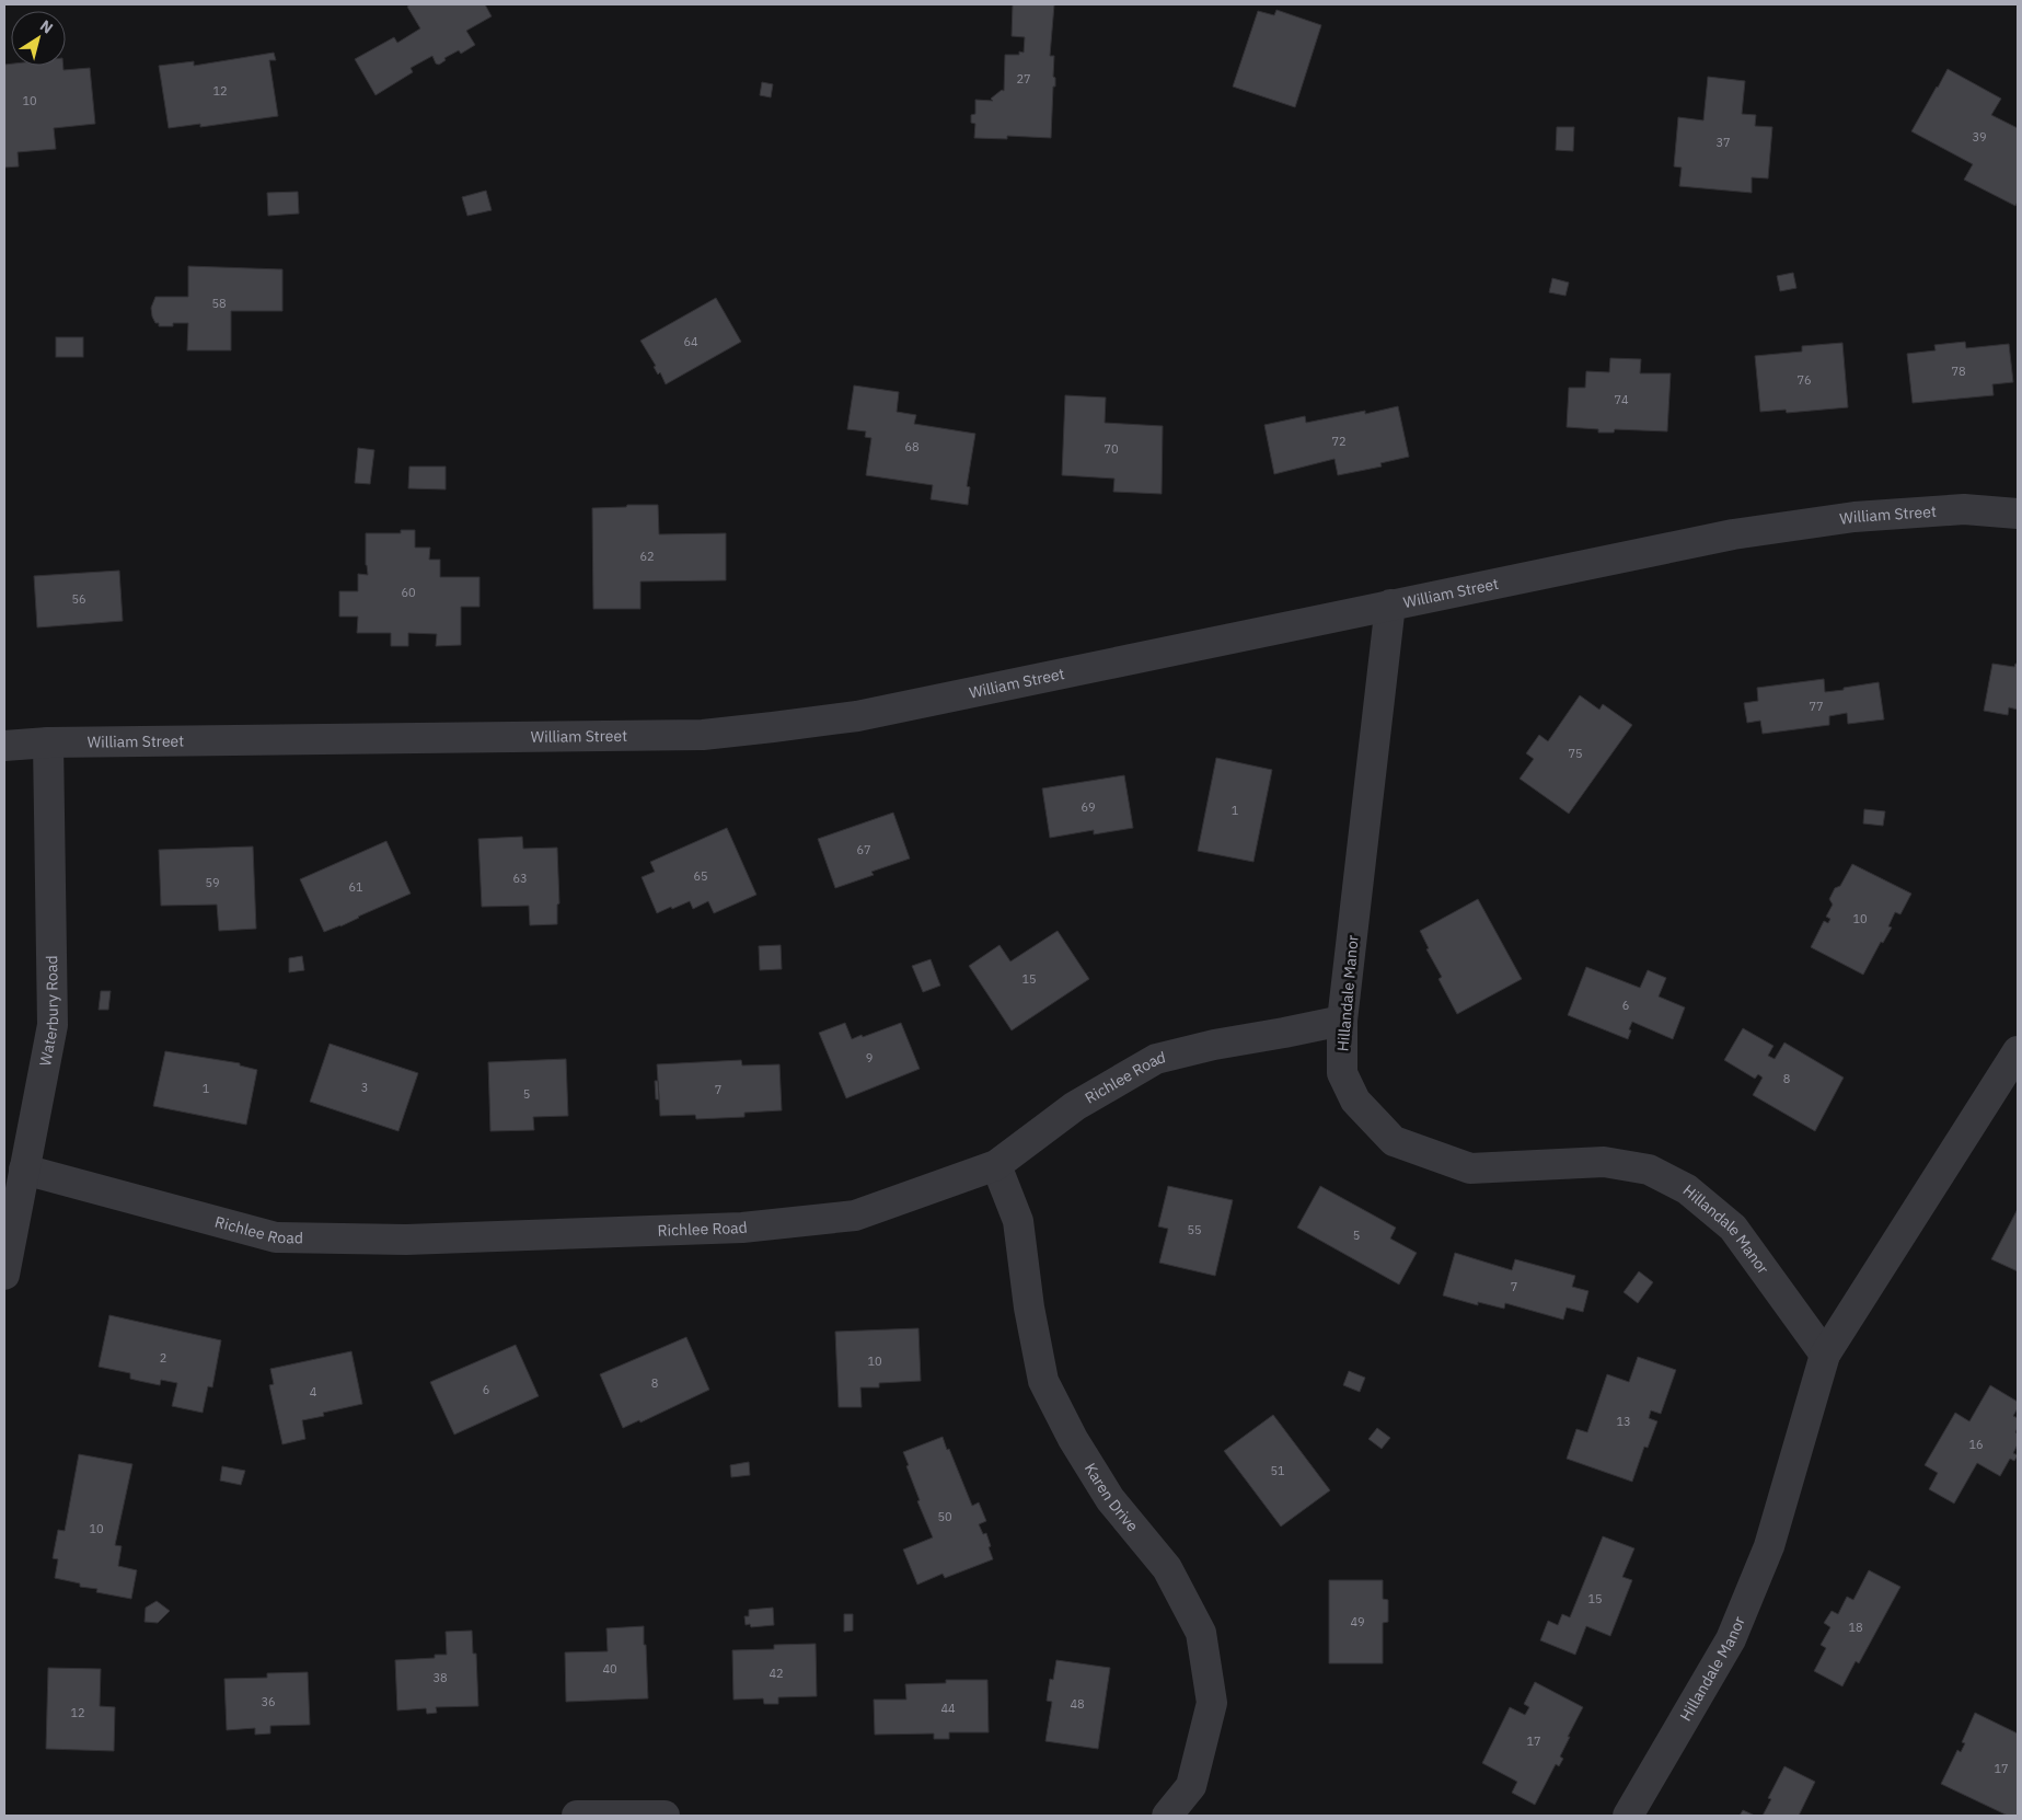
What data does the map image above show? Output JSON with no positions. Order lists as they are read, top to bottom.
{
  "streets": {
    "street": [
      "William Street",
      "Hillandale Manor",
      "Waterbury Road",
      "Richlee Road",
      "Karen Drive"
    ]
  },
  "crossings": [
    ["William Street", "Hillandale Manor"],
    ["William Street", "Waterbury Road"],
    ["Hillandale Manor", "Richlee Road"],
    ["Waterbury Road", "Richlee Road"],
    ["Richlee Road", "Karen Drive"]
  ],
  "house_numbers": [
    "27",
    "12",
    "10",
    "39",
    "37",
    "58",
    "64",
    "78",
    "76",
    "74",
    "72",
    "68",
    "70",
    "62",
    "60",
    "56",
    "77",
    "75",
    "69",
    "1",
    "67",
    "65",
    "63",
    "59",
    "61",
    "10",
    "15",
    "6",
    "9",
    "8",
    "3",
    "1",
    "7",
    "5",
    "55",
    "5",
    "7",
    "2",
    "10",
    "8",
    "6",
    "4",
    "13",
    "16",
    "51",
    "50",
    "10",
    "15",
    "49",
    "18",
    "40",
    "42",
    "38",
    "36",
    "48",
    "44",
    "12",
    "17",
    "17"
  ],
  "north": "top right"
}
